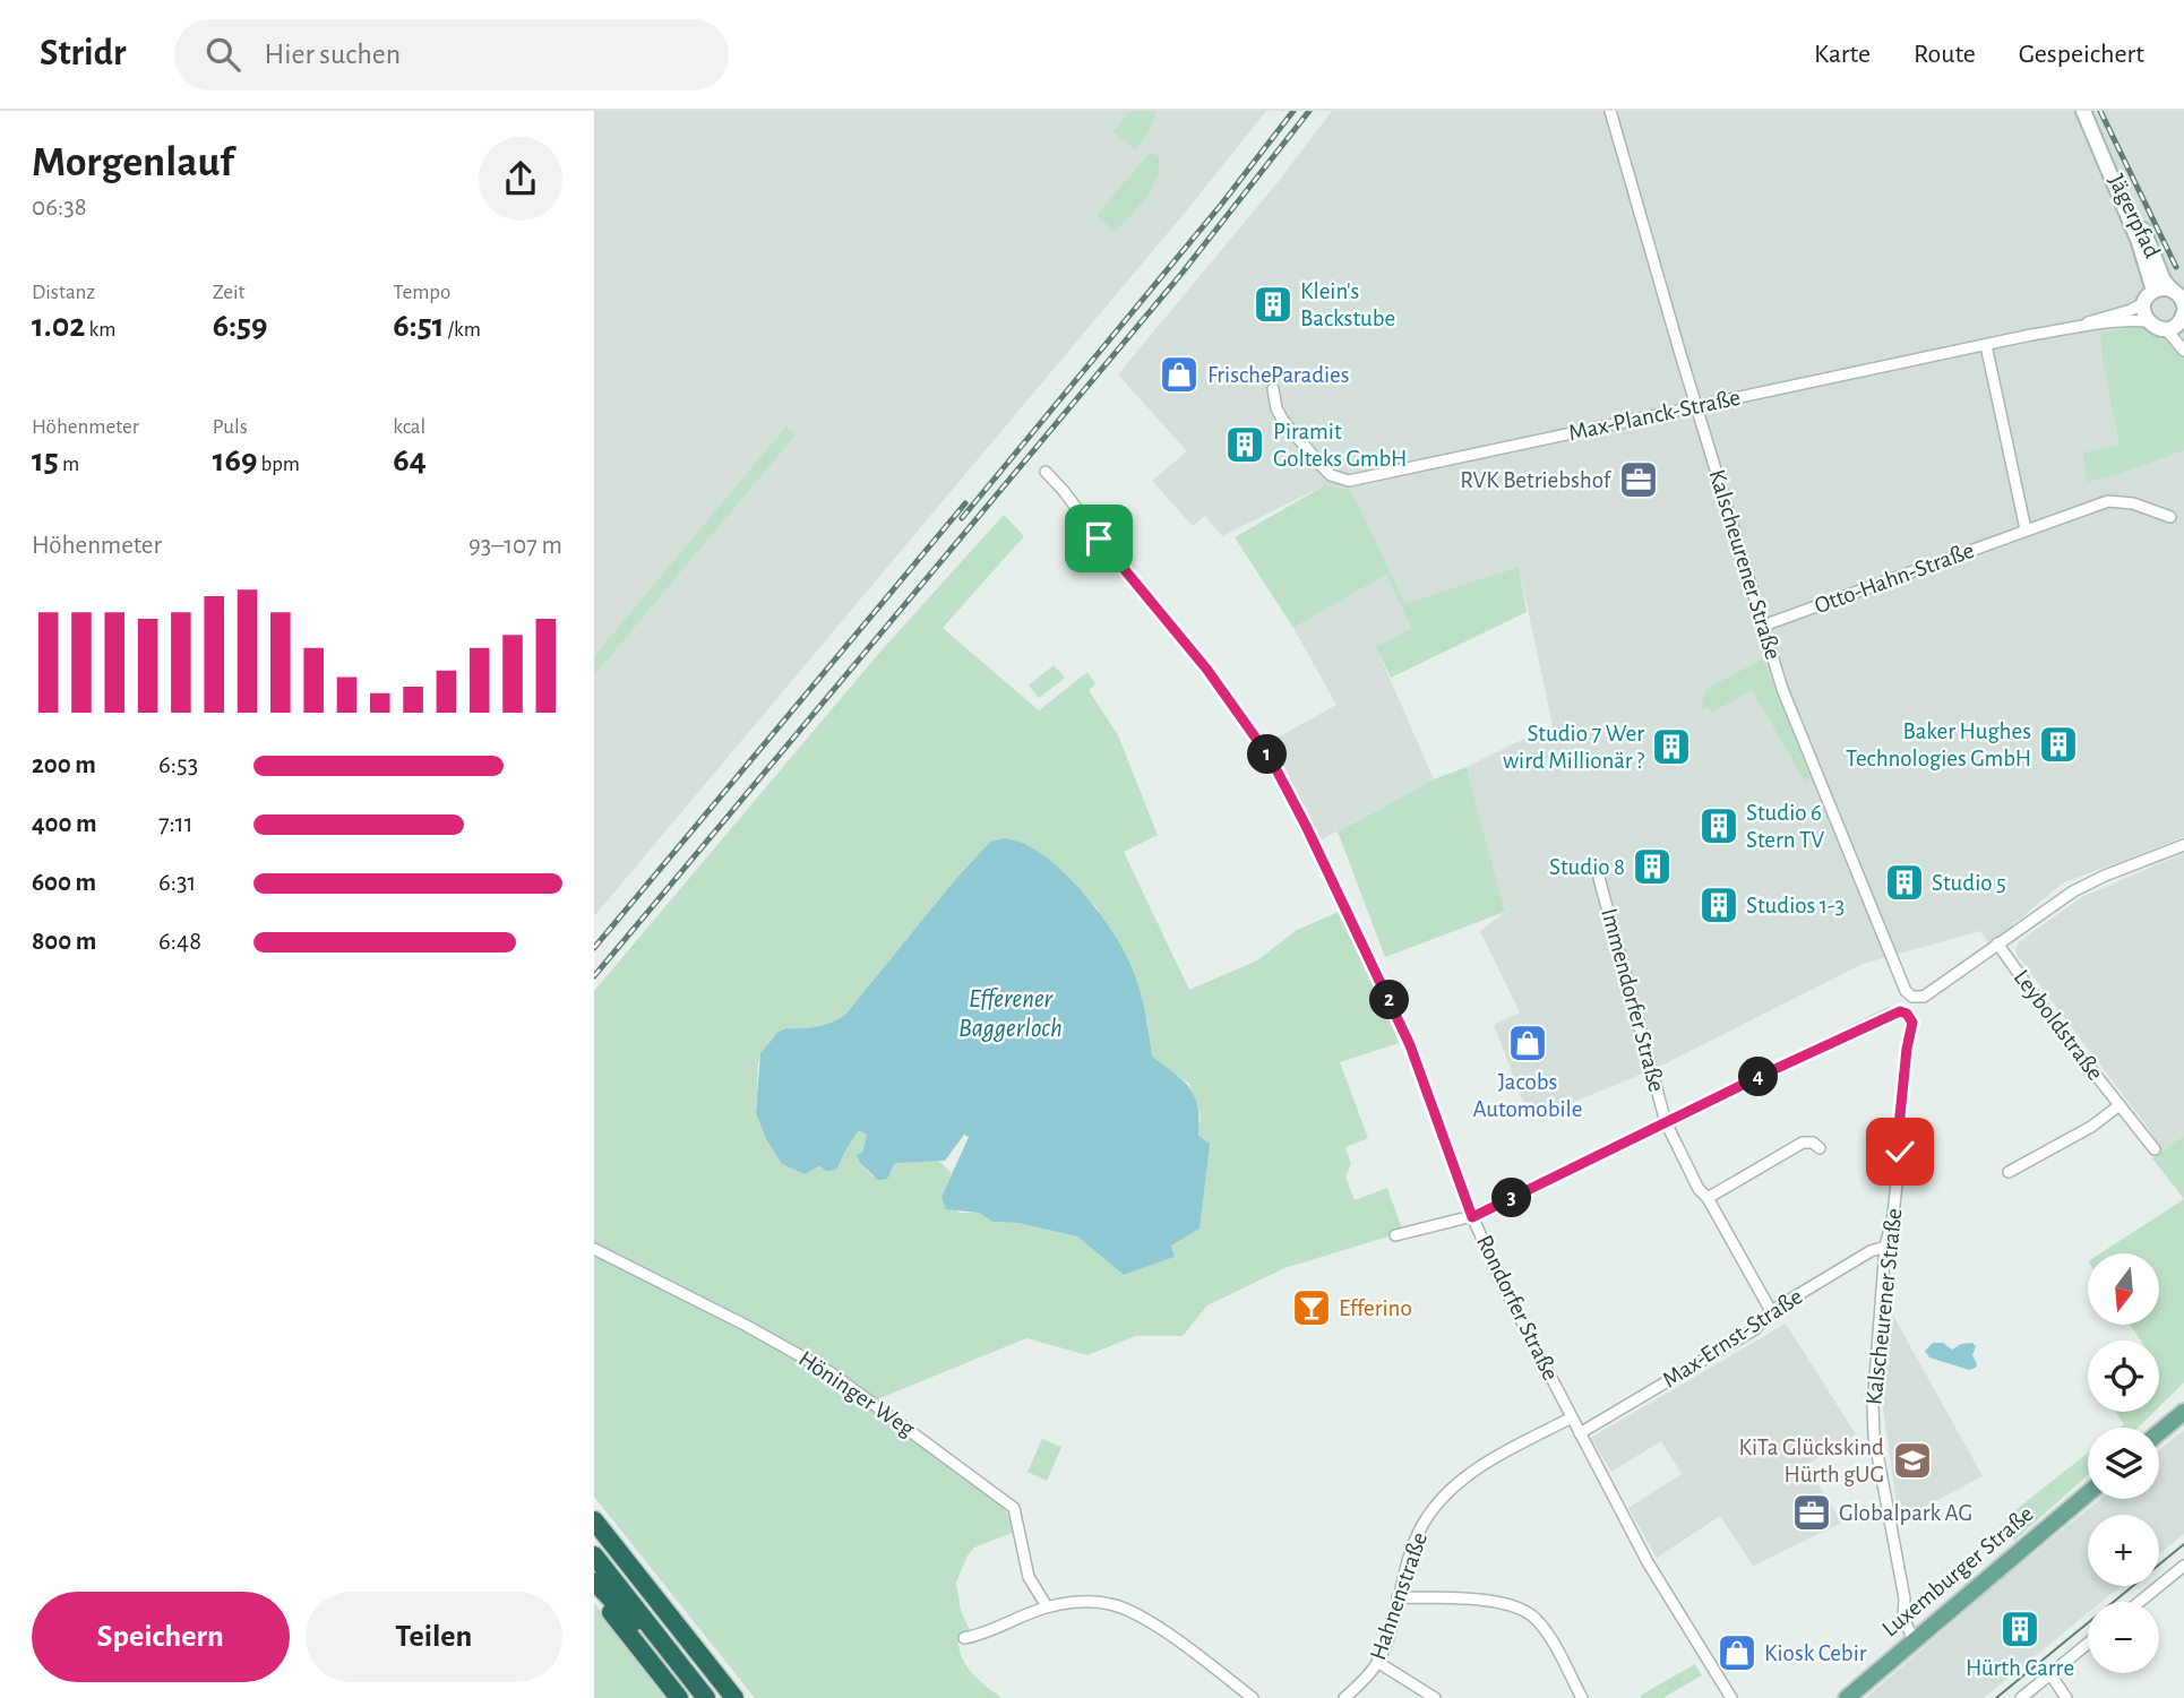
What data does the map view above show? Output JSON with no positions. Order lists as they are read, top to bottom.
{
  "streets": {
    "main road": ["Jägerpfad", "Luxemburger Straße"],
    "street": [
      "Max-Planck-Straße",
      "Kalscheurener Straße",
      "Otto-Hahn-Straße",
      "Immendorfer Straße",
      "Leyboldstraße",
      "Rondorfer Straße",
      "Max-Ernst-Straße",
      "Höninger Weg",
      "Hahnenstraße"
    ]
  },
  "crossings": [
    ["Jägerpfad", "Max-Planck-Straße"],
    ["Max-Planck-Straße", "Kalscheurener Straße"],
    ["Kalscheurener Straße", "Otto-Hahn-Straße"],
    ["Kalscheurener Straße", "Immendorfer Straße"],
    ["Kalscheurener Straße", "Leyboldstraße"],
    ["Kalscheurener Straße", "Max-Ernst-Straße"],
    ["Kalscheurener Straße", "Luxemburger Straße"],
    ["Immendorfer Straße", "Max-Ernst-Straße"],
    ["Rondorfer Straße", "Max-Ernst-Straße"],
    ["Rondorfer Straße", "Hahnenstraße"]
  ],
  "water": ["Efferener Baggerloch"],
  "places": {
    "building": [
      "Klein's Backstube",
      "Piramit Golteks GmbH",
      "Baker Hughes Technologies GmbH",
      "Studio 7 Wer wird Millionär ?",
      "Studio 6 Stern TV",
      "Studio 8",
      "Studio 5",
      "Studios 1-3",
      "Hürth Carre"
    ],
    "shop": ["FrischeParadies", "Jacobs Automobile", "Kiosk Cebir"],
    "office": ["RVK Betriebshof", "Globalpark AG"],
    "bar": ["Efferino"],
    "school or university": ["KiTa Glückskind Hürth gUG"]
  },
  "north": "bottom",
  "page": {
    "header": "Stridr",
    "search": "Hier suchen",
    "nav": ["Karte", "Route", "Gespeichert"],
    "heading": ["Morgenlauf", "06:38"],
    "stats": [
      ["Distanz", "1.02 km"],
      ["Zeit", "6:59"],
      ["Tempo", "6:51 /km"],
      ["Höhenmeter", "15 m"],
      ["Puls", "169 bpm"],
      ["kcal", "64"]
    ],
    "chart": ["Höhenmeter", "93–107 m"],
    "pins": [
      "1",
      "2",
      "4",
      "3"
    ],
    "list": [
      {
        "name": "200 m",
        "note": "6:53"
      },
      {
        "name": "400 m",
        "note": "7:11"
      },
      {
        "name": "600 m",
        "note": "6:31"
      },
      {
        "name": "800 m",
        "note": "6:48"
      }
    ],
    "map_buttons": ["+", "−"],
    "buttons": ["Speichern", "Teilen"]
  }
}
